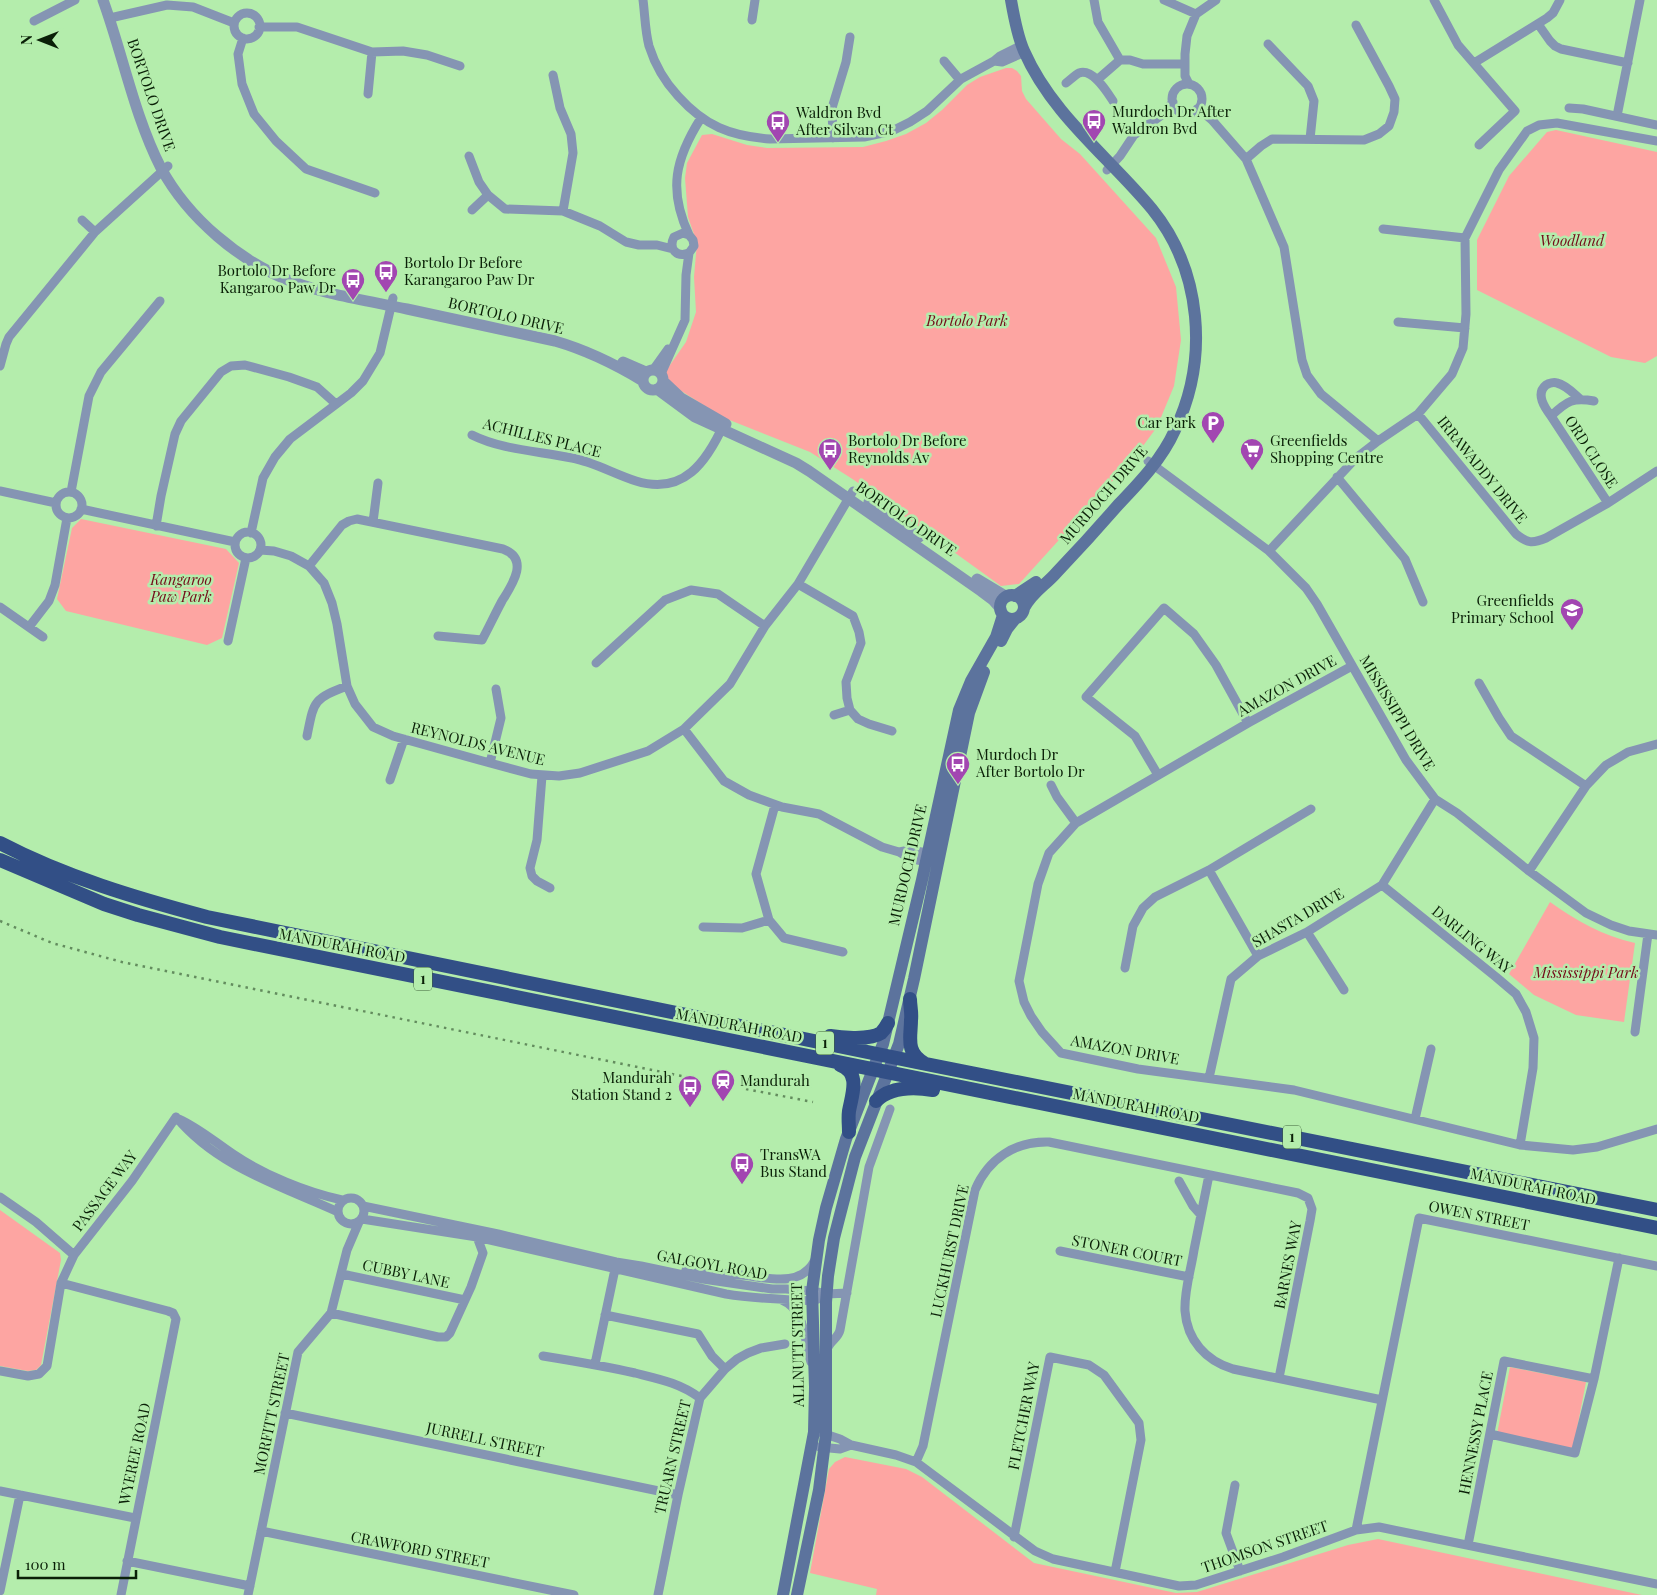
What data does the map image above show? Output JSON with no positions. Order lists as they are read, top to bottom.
{
  "streets": {
    "highway": ["MANDURAH ROAD", "1"],
    "main road": ["MURDOCH DRIVE", "ALLNUTT STREET"],
    "street": [
      "BORTOLO DRIVE",
      "ACHILLES PLACE",
      "ORD CLOSE",
      "IRRAWADDY DRIVE",
      "AMAZON DRIVE",
      "MISSISSIPPI DRIVE",
      "REYNOLDS AVENUE",
      "SHASTA DRIVE",
      "DARLING WAY",
      "PASSAGE WAY",
      "OWEN STREET",
      "LUCKHURST DRIVE",
      "STONER COURT",
      "GALGOYL ROAD",
      "BARNES WAY",
      "CUBBY LANE",
      "MORFITT STREET",
      "FLETCHER WAY",
      "HENNESSY PLACE",
      "JURRELL STREET",
      "WYEREE ROAD",
      "TRUARN STREET",
      "THOMSON STREET",
      "CRAWFORD STREET"
    ]
  },
  "crossings": [
    ["BORTOLO DRIVE", "ACHILLES PLACE"],
    ["BORTOLO DRIVE", "MURDOCH DRIVE"],
    ["BORTOLO DRIVE", "REYNOLDS AVENUE"],
    ["ORD CLOSE", "IRRAWADDY DRIVE"],
    ["MURDOCH DRIVE", "MISSISSIPPI DRIVE"],
    ["MURDOCH DRIVE", "MANDURAH ROAD"],
    ["MURDOCH DRIVE", "ALLNUTT STREET"],
    ["AMAZON DRIVE", "MISSISSIPPI DRIVE"],
    ["AMAZON DRIVE", "SHASTA DRIVE"],
    ["AMAZON DRIVE", "DARLING WAY"],
    ["MISSISSIPPI DRIVE", "SHASTA DRIVE"],
    ["SHASTA DRIVE", "DARLING WAY"],
    ["MANDURAH ROAD", "ALLNUTT STREET"],
    ["PASSAGE WAY", "WYEREE ROAD"],
    ["LUCKHURST DRIVE", "BARNES WAY"],
    ["LUCKHURST DRIVE", "THOMSON STREET"],
    ["GALGOYL ROAD", "ALLNUTT STREET"],
    ["GALGOYL ROAD", "MORFITT STREET"],
    ["CUBBY LANE", "MORFITT STREET"],
    ["ALLNUTT STREET", "THOMSON STREET"],
    ["MORFITT STREET", "JURRELL STREET"],
    ["MORFITT STREET", "CRAWFORD STREET"],
    ["FLETCHER WAY", "THOMSON STREET"],
    ["HENNESSY PLACE", "THOMSON STREET"],
    ["JURRELL STREET", "TRUARN STREET"]
  ],
  "parks": [
    "Woodland",
    "Bortolo Park",
    "Kangaroo Paw Park",
    "Mississippi Park"
  ],
  "places": {
    "bus stop": [
      "Murdoch Dr After Waldron Bvd",
      "Waldron Bvd After Silvan Ct",
      "Bortolo Dr Before Karangaroo Paw Dr",
      "Bortolo Dr Before Kangaroo Paw Dr",
      "Bortolo Dr Before Reynolds Av",
      "Murdoch Dr After Bortolo Dr",
      "Mandurah Station Stand 2",
      "TransWA Bus Stand"
    ],
    "parking": ["Car Park"],
    "supermarket": ["Greenfields Shopping Centre"],
    "school or university": ["Greenfields Primary School"],
    "station": ["Mandurah"]
  },
  "scale_bar": "100 m",
  "north": "left"
}
